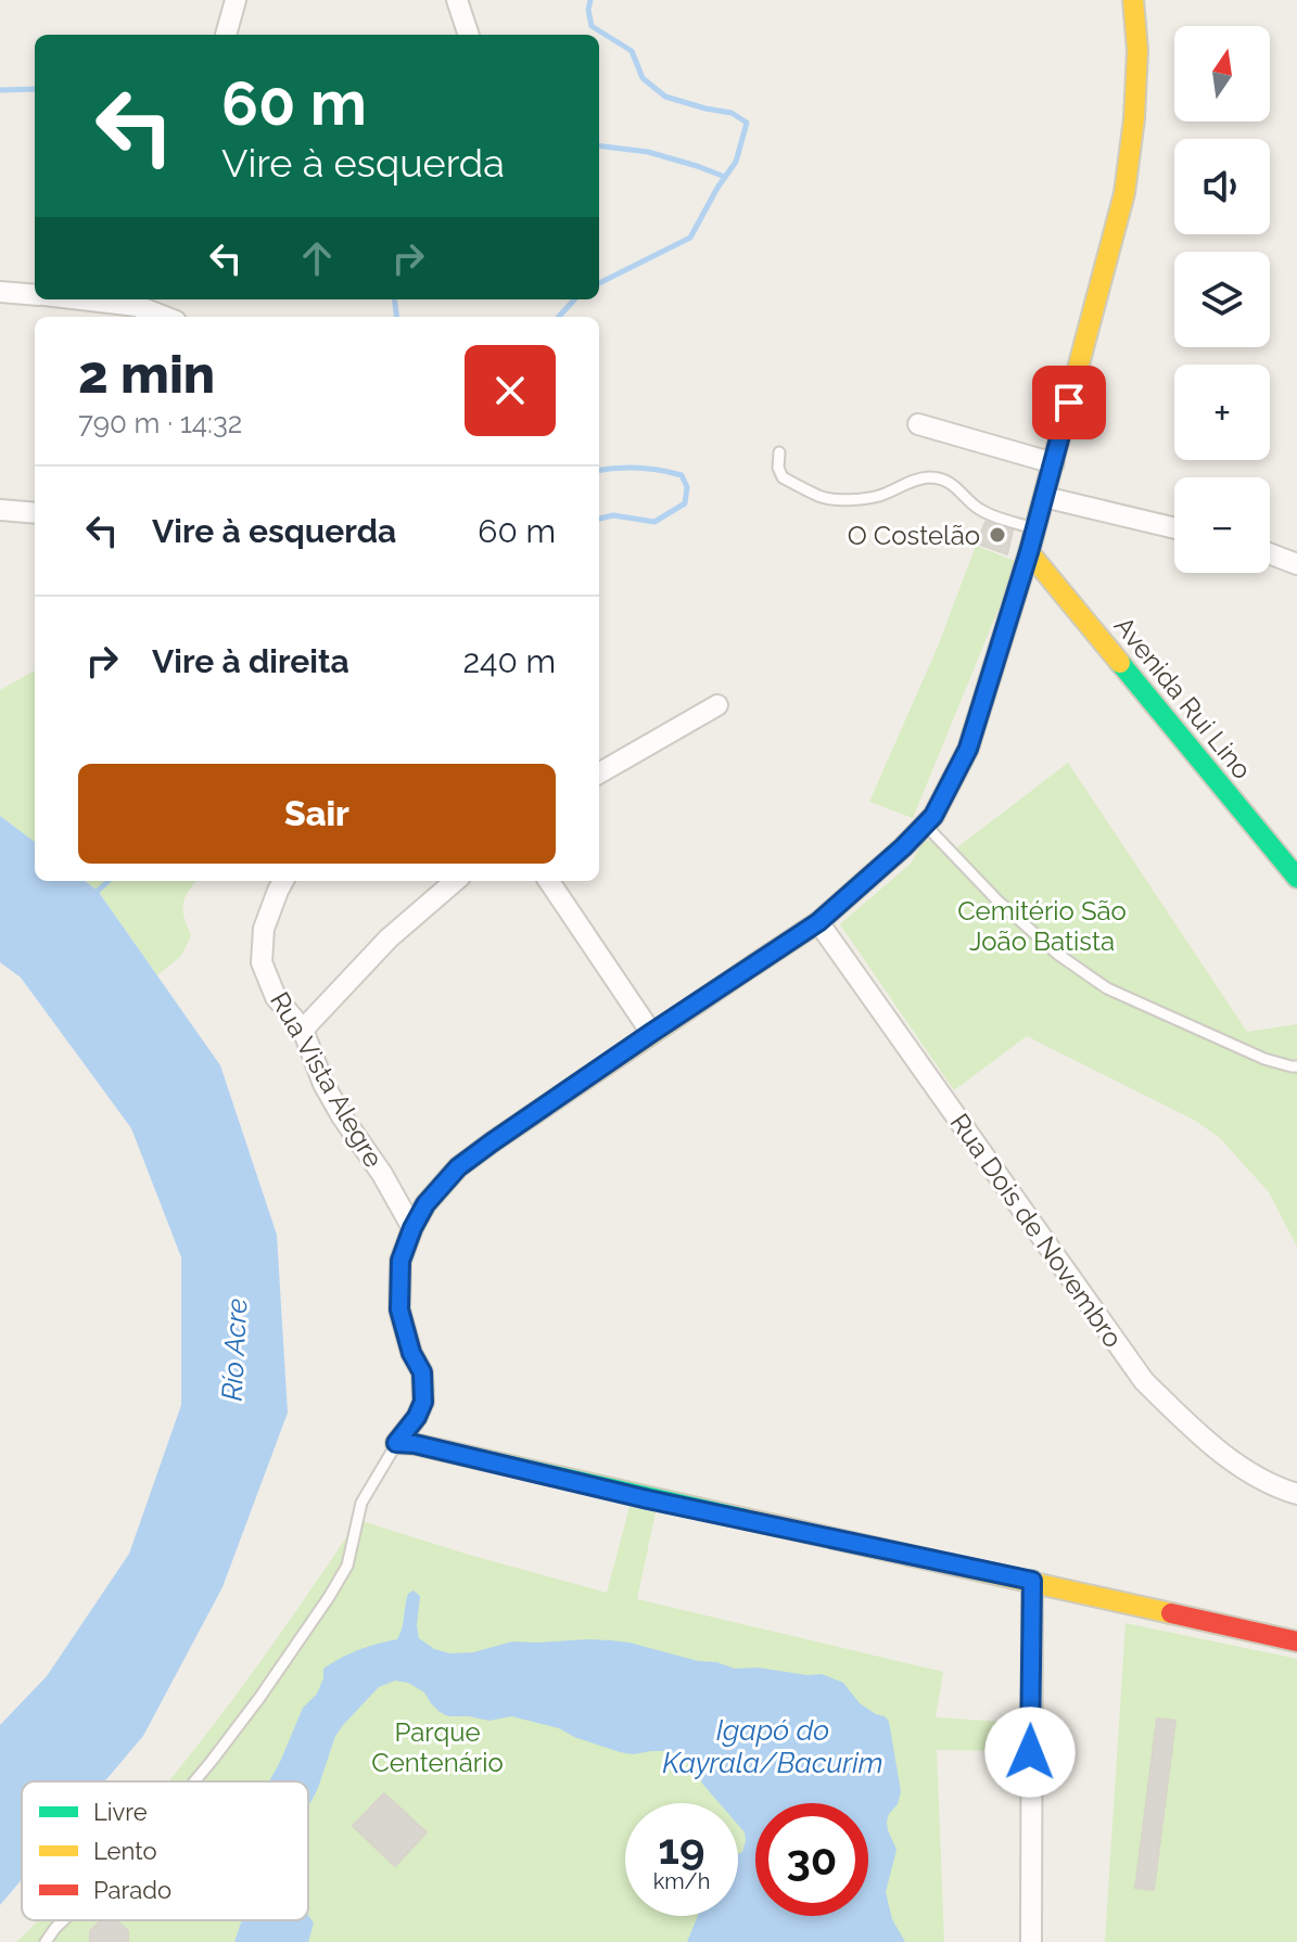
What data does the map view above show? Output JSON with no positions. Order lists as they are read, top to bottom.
{
  "streets": {
    "main road": ["Avenida Rui Lino"],
    "street": ["Rua Vista Alegre", "Rua Dois de Novembro"]
  },
  "water": ["Río Acre", "Igapó do Kayrala/Bacurim"],
  "parks": ["Cemitério São João Batista", "Parque Centenário"],
  "places": ["O Costelão"],
  "legend": ["Livre", "Lento", "Parado"],
  "north": "top",
  "page": {
    "map_buttons": ["+", "−"],
    "turn": ["60 m", "Vire à esquerda"],
    "heading": ["2 min", "790 m · 14:32"],
    "list": [
      {
        "name": "Vire à esquerda",
        "value": "60 m"
      },
      {
        "name": "Vire à direita",
        "value": "240 m"
      }
    ],
    "buttons": "Sair",
    "speed": "19 km/h",
    "limit": "30"
  }
}
